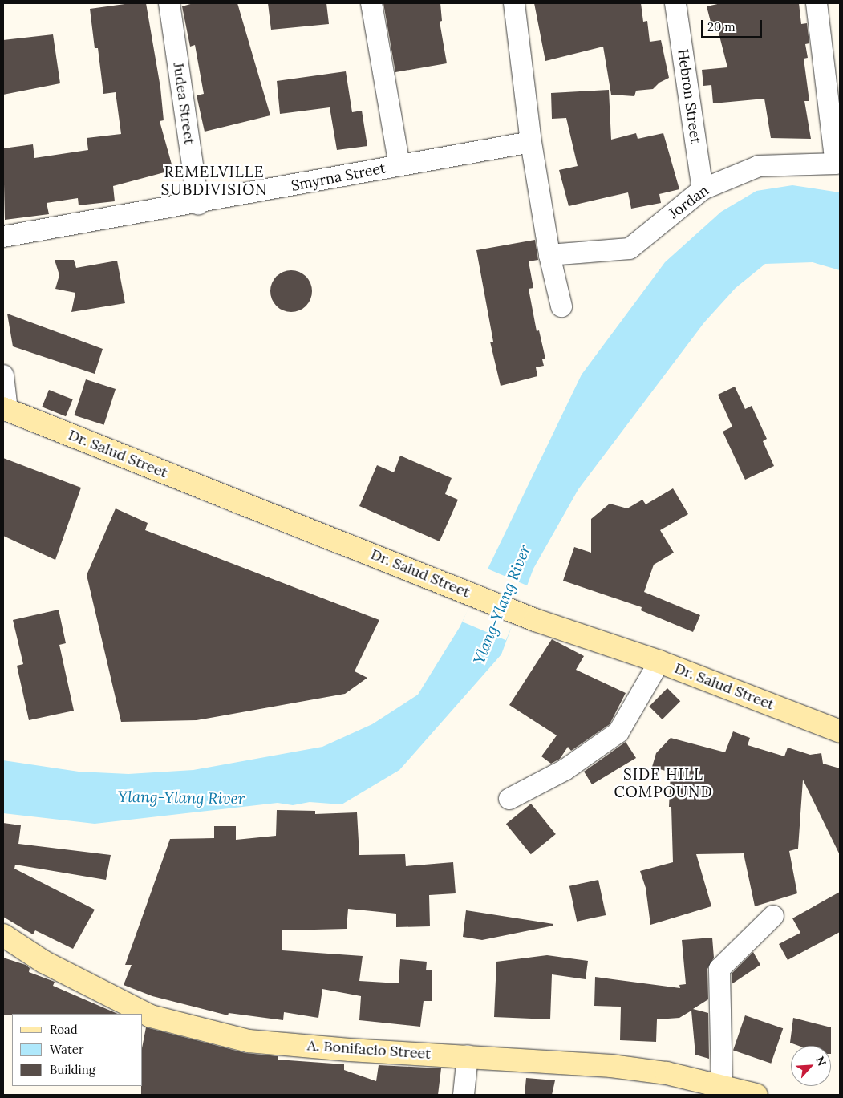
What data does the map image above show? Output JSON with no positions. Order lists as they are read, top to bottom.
{
  "streets": {
    "main road": ["Dr. Salud Street", "A. Bonifacio Street"],
    "street": [
      "Hebron Street",
      "Judea Street",
      "Smyrna Street",
      "Jordan"
    ]
  },
  "crossings": [
    ["Hebron Street", "Jordan"],
    ["Judea Street", "Smyrna Street"]
  ],
  "districts": ["REMELVILLE SUBDIVISION", "SIDE HILL COMPOUND"],
  "water": ["Ylang-Ylang River"],
  "legend": ["Road", "Water", "Building"],
  "scale_bar": "20 m",
  "north": "top right"
}
